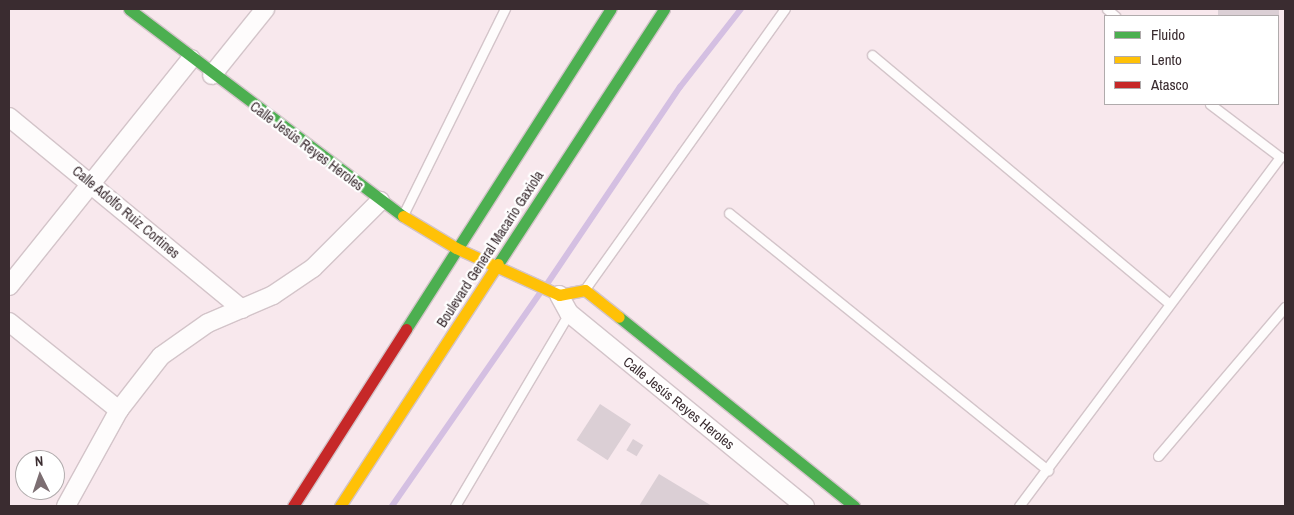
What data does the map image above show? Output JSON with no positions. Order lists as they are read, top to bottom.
{
  "streets": {
    "main road": ["Calle Jesús Reyes Heroles", "Boulevard General Macario Gaxiola"],
    "street": ["Calle Adolfo Ruiz Cortines"]
  },
  "crossings": [
    ["Calle Jesús Reyes Heroles", "Boulevard General Macario Gaxiola"]
  ],
  "legend": ["Fluido", "Lento", "Atasco"],
  "north": "top"
}
